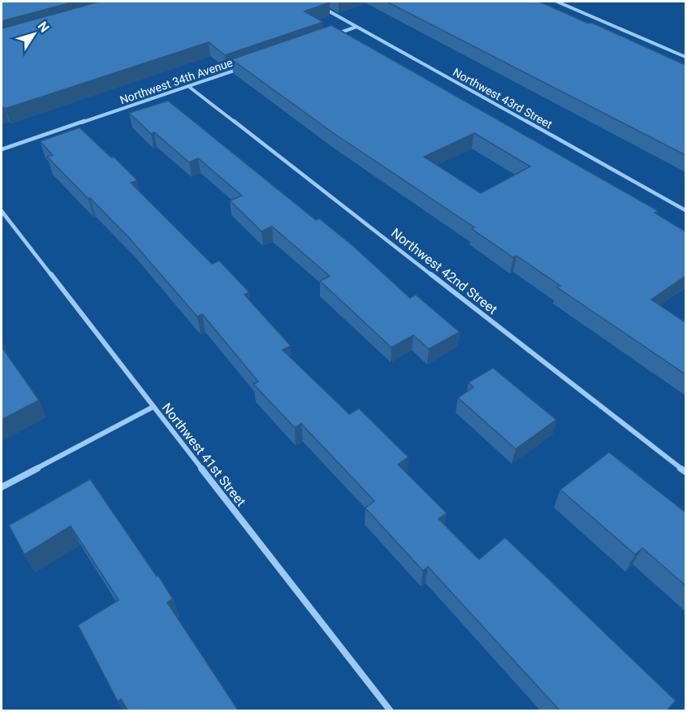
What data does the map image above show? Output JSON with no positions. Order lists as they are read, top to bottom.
{
  "streets": {
    "street": [
      "Northwest 34th Avenue",
      "Northwest 43rd Street",
      "Northwest 42nd Street",
      "Northwest 41st Street"
    ]
  },
  "crossings": [
    ["Northwest 34th Avenue", "Northwest 42nd Street"]
  ],
  "north": "top right"
}
